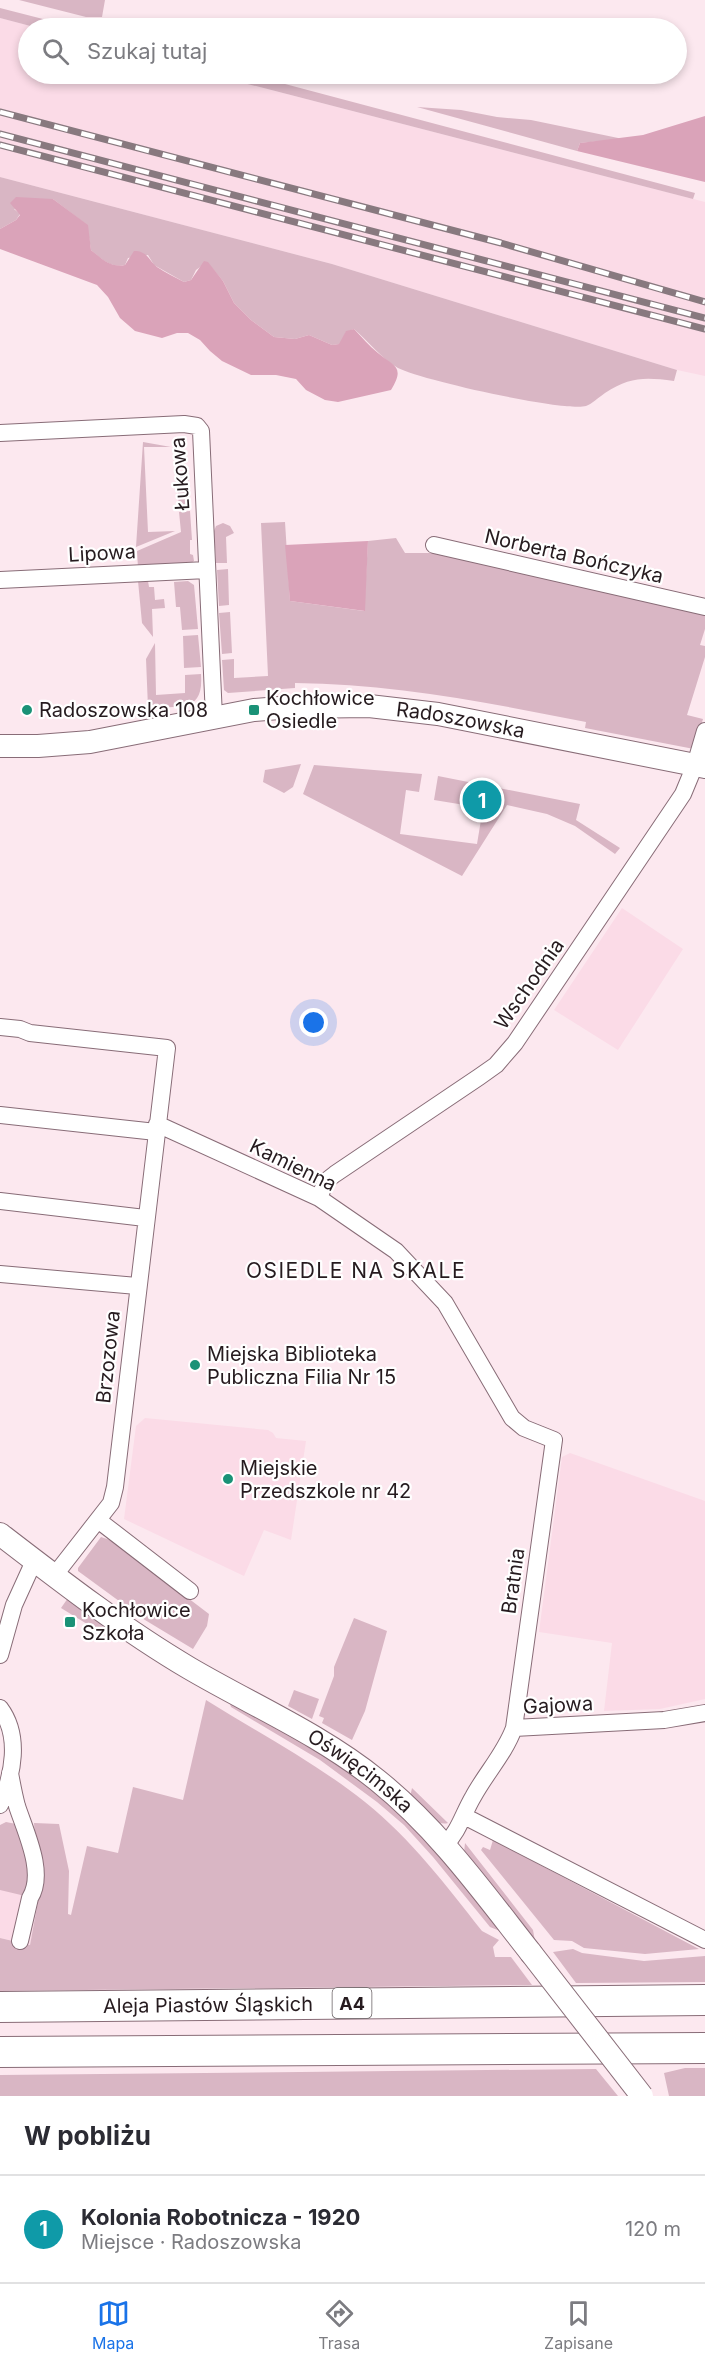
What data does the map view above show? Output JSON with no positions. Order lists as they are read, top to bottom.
{
  "streets": {
    "highway": ["A4", "Aleja Piastów Śląskich"],
    "street": [
      "Łukowa",
      "Lipowa",
      "Norberta Bończyka",
      "Radoszowska",
      "Wschodnia",
      "Kamienna",
      "Brzozowa",
      "Bratnia",
      "Gajowa",
      "Oświęcimska"
    ]
  },
  "crossings": [
    ["Łukowa", "Lipowa"],
    ["Łukowa", "Radoszowska"],
    ["Radoszowska", "Wschodnia"],
    ["Wschodnia", "Kamienna"],
    ["Kamienna", "Brzozowa"],
    ["Kamienna", "Bratnia"],
    ["Brzozowa", "Oświęcimska"],
    ["Bratnia", "Gajowa"],
    ["Gajowa", "Oświęcimska"]
  ],
  "districts": ["OSIEDLE NA SKALE"],
  "places": {
    "other": ["Radoszowska 108", "Miejska Biblioteka Publiczna Filia Nr 15", "Miejskie Przedszkole nr 42"],
    "transit": ["Kochłowice Osiedle", "Kochłowice Szkoła"]
  },
  "page": {
    "search": "Szukaj tutaj",
    "pins": "1",
    "heading": "W pobliżu",
    "list": [
      {
        "mark": "1",
        "name": "Kolonia Robotnicza - 1920",
        "note": "Miejsce · Radoszowska",
        "value": "120 m"
      }
    ],
    "nav": ["Mapa", "Trasa", "Zapisane"]
  }
}
